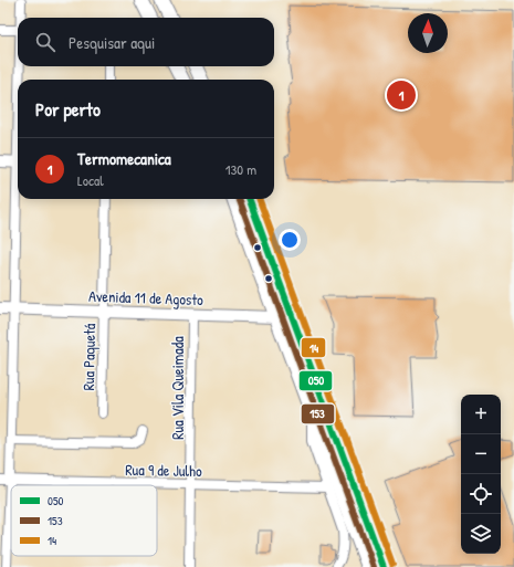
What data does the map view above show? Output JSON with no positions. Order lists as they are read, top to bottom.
{
  "streets": {
    "street": [
      "Avenida 11 de Agosto",
      "Rua Paquetá",
      "Rua Vila Queimada",
      "Rua 9 de Julho"
    ]
  },
  "crossings": [
    ["Avenida 11 de Agosto", "Rua Paquetá"],
    ["Avenida 11 de Agosto", "Rua Vila Queimada"],
    ["Rua Vila Queimada", "Rua 9 de Julho"]
  ],
  "lines": ["transit line 050", "transit line 153", "transit line 14"],
  "legend": ["050", "153", "14"],
  "north": "top",
  "page": {
    "search": "Pesquisar aqui",
    "pins": "1",
    "heading": "Por perto",
    "list": [
      {
        "mark": "1",
        "name": "Termomecanica",
        "note": "Local",
        "value": "130 m"
      }
    ],
    "map_buttons": ["+", "−"]
  }
}
